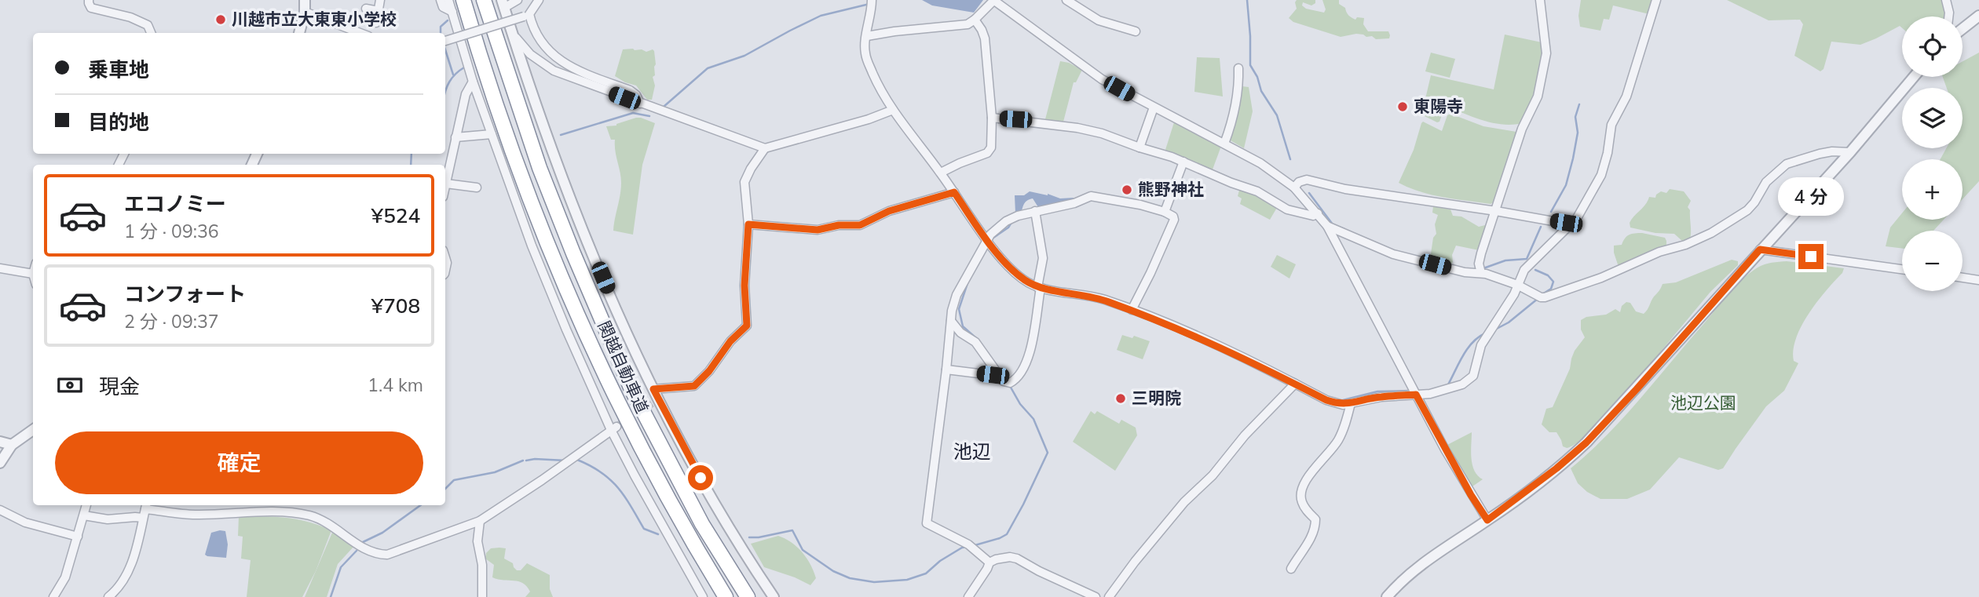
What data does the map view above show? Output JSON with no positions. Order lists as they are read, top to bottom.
{
  "streets": {
    "highway": ["関越自動車道"]
  },
  "districts": ["池辺"],
  "parks": ["池辺公園"],
  "places": [
    "川越市立大東東小学校",
    "東陽寺",
    "熊野神社",
    "三明院"
  ],
  "page": {
    "map_buttons": ["+", "−"],
    "banner": ["乗車地", "目的地"],
    "list": [
      {
        "name": "エコノミー",
        "note": "1 分 · 09:36",
        "value": "¥524"
      },
      {
        "name": "コンフォート",
        "note": "2 分 · 09:37",
        "value": "¥708"
      }
    ],
    "bubble": "4 分",
    "pay": ["現金", "1.4 km"],
    "buttons": "確定"
  }
}
